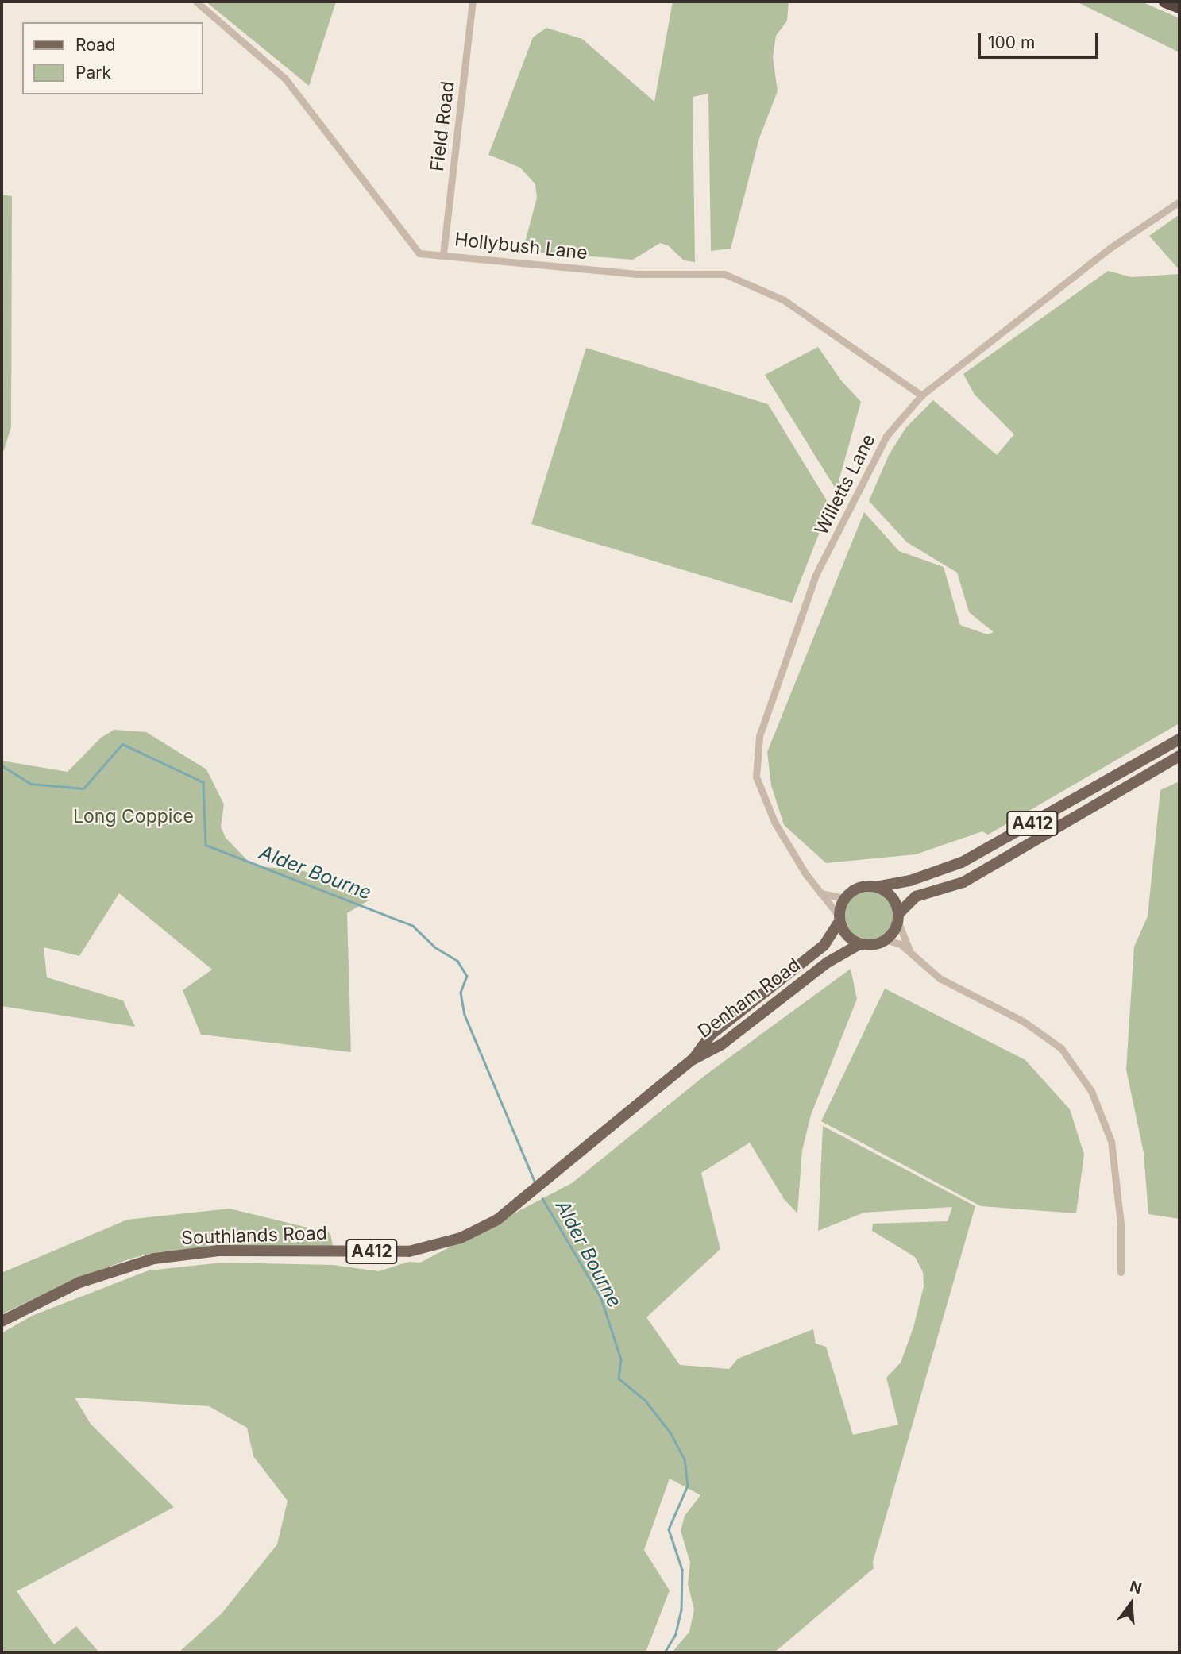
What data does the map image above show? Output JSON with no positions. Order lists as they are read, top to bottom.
{
  "streets": {
    "main road": ["A412", "Denham Road", "Southlands Road"],
    "street": ["Field Road", "Hollybush Lane", "Willetts Lane"]
  },
  "crossings": [
    ["Field Road", "Hollybush Lane"],
    ["Hollybush Lane", "Willetts Lane"],
    ["Willetts Lane", "A412"],
    ["Willetts Lane", "Denham Road"],
    ["A412", "Denham Road"],
    ["Denham Road", "Southlands Road"]
  ],
  "water": ["Alder Bourne"],
  "parks": ["Long Coppice"],
  "legend": ["Road", "Park"],
  "scale_bar": "100 m",
  "north": "top"
}
